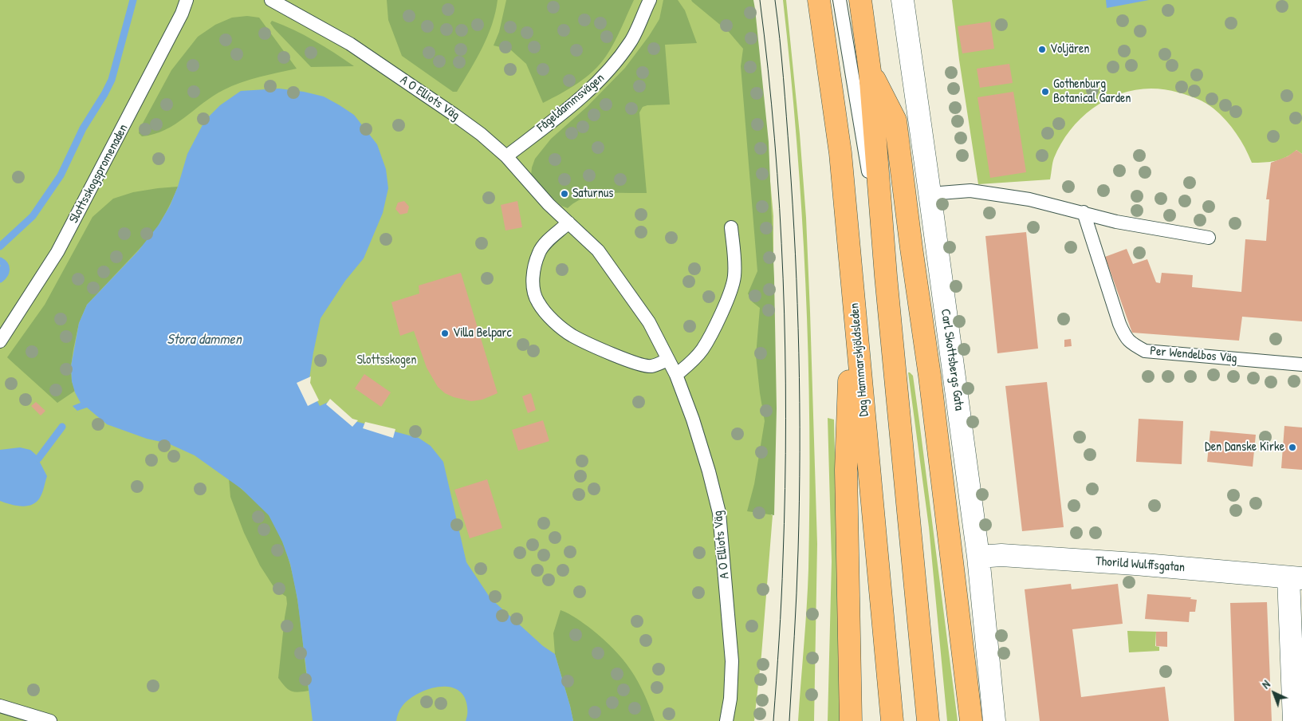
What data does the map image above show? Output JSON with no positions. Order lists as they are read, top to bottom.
{
  "streets": {
    "main road": ["Dag Hammarskjöldsleden"],
    "street": ["Carl Skottsbergs Gata", "Thorild Wulffsgatan"],
    "lane": [
      "A O Elliots Väg",
      "Fågeldammsvägen",
      "Slottsskogspromenaden",
      "Per Wendelbos Väg"
    ]
  },
  "crossings": [
    ["A O Elliots Väg", "Fågeldammsvägen"],
    ["Carl Skottsbergs Gata", "Thorild Wulffsgatan"]
  ],
  "water": ["Stora dammen"],
  "parks": ["Slottsskogen"],
  "places": [
    "Voljären",
    "Gothenburg Botanical Garden",
    "Saturnus",
    "Villa Belparc",
    "Den Danske Kirke"
  ],
  "north": "top left"
}
